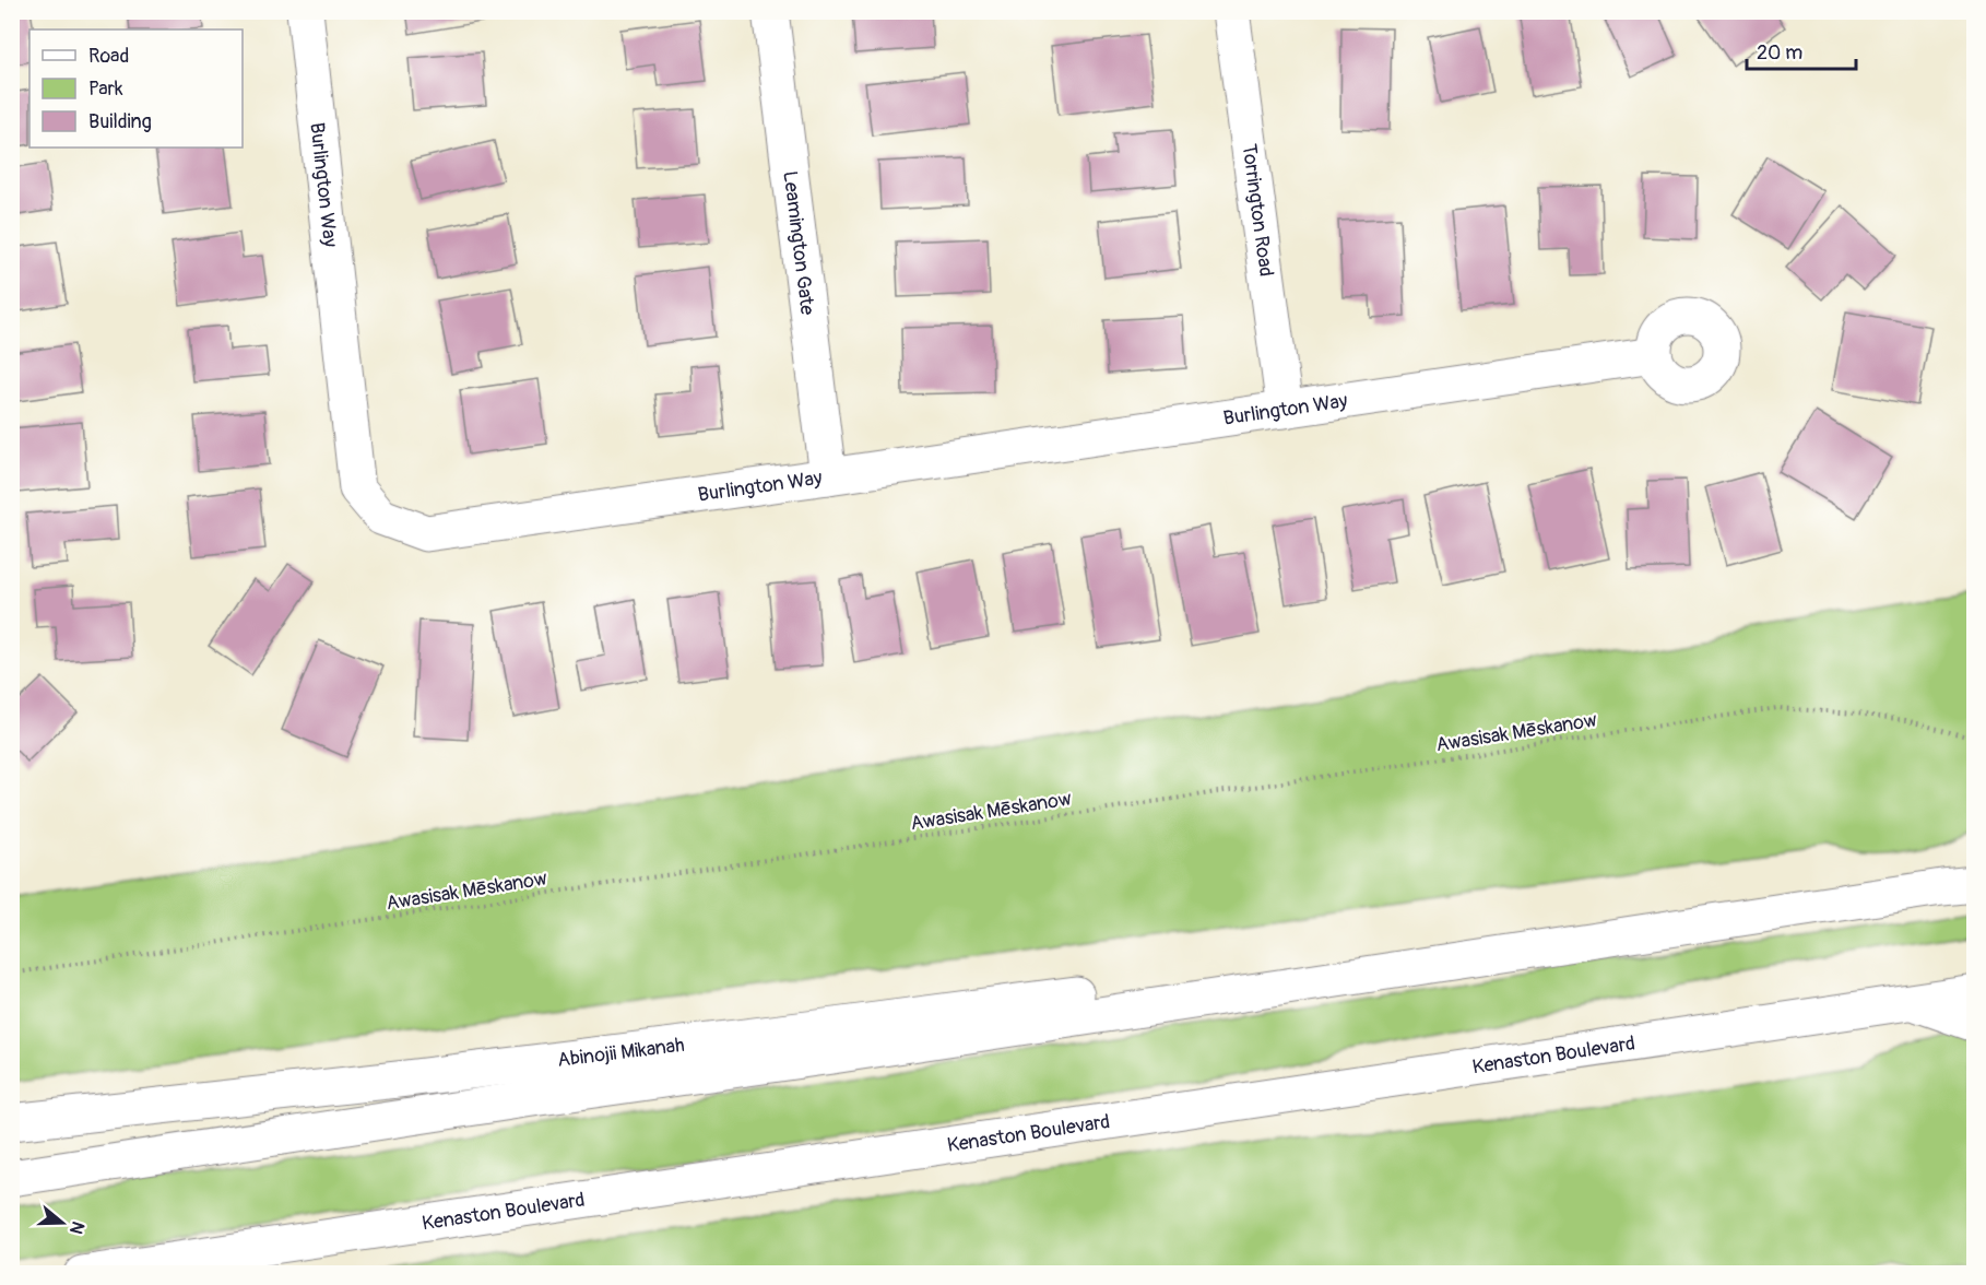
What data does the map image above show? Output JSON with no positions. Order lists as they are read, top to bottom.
{
  "streets": {
    "main road": [
      "Burlington Way",
      "Torrington Road",
      "Leamington Gate",
      "Abinojii Mikanah",
      "Kenaston Boulevard"
    ],
    "path": ["Awasisak Mēskanow"]
  },
  "crossings": [
    ["Burlington Way", "Torrington Road"],
    ["Burlington Way", "Leamington Gate"]
  ],
  "legend": ["Road", "Park", "Building"],
  "scale_bar": "20 m",
  "north": "right"
}
